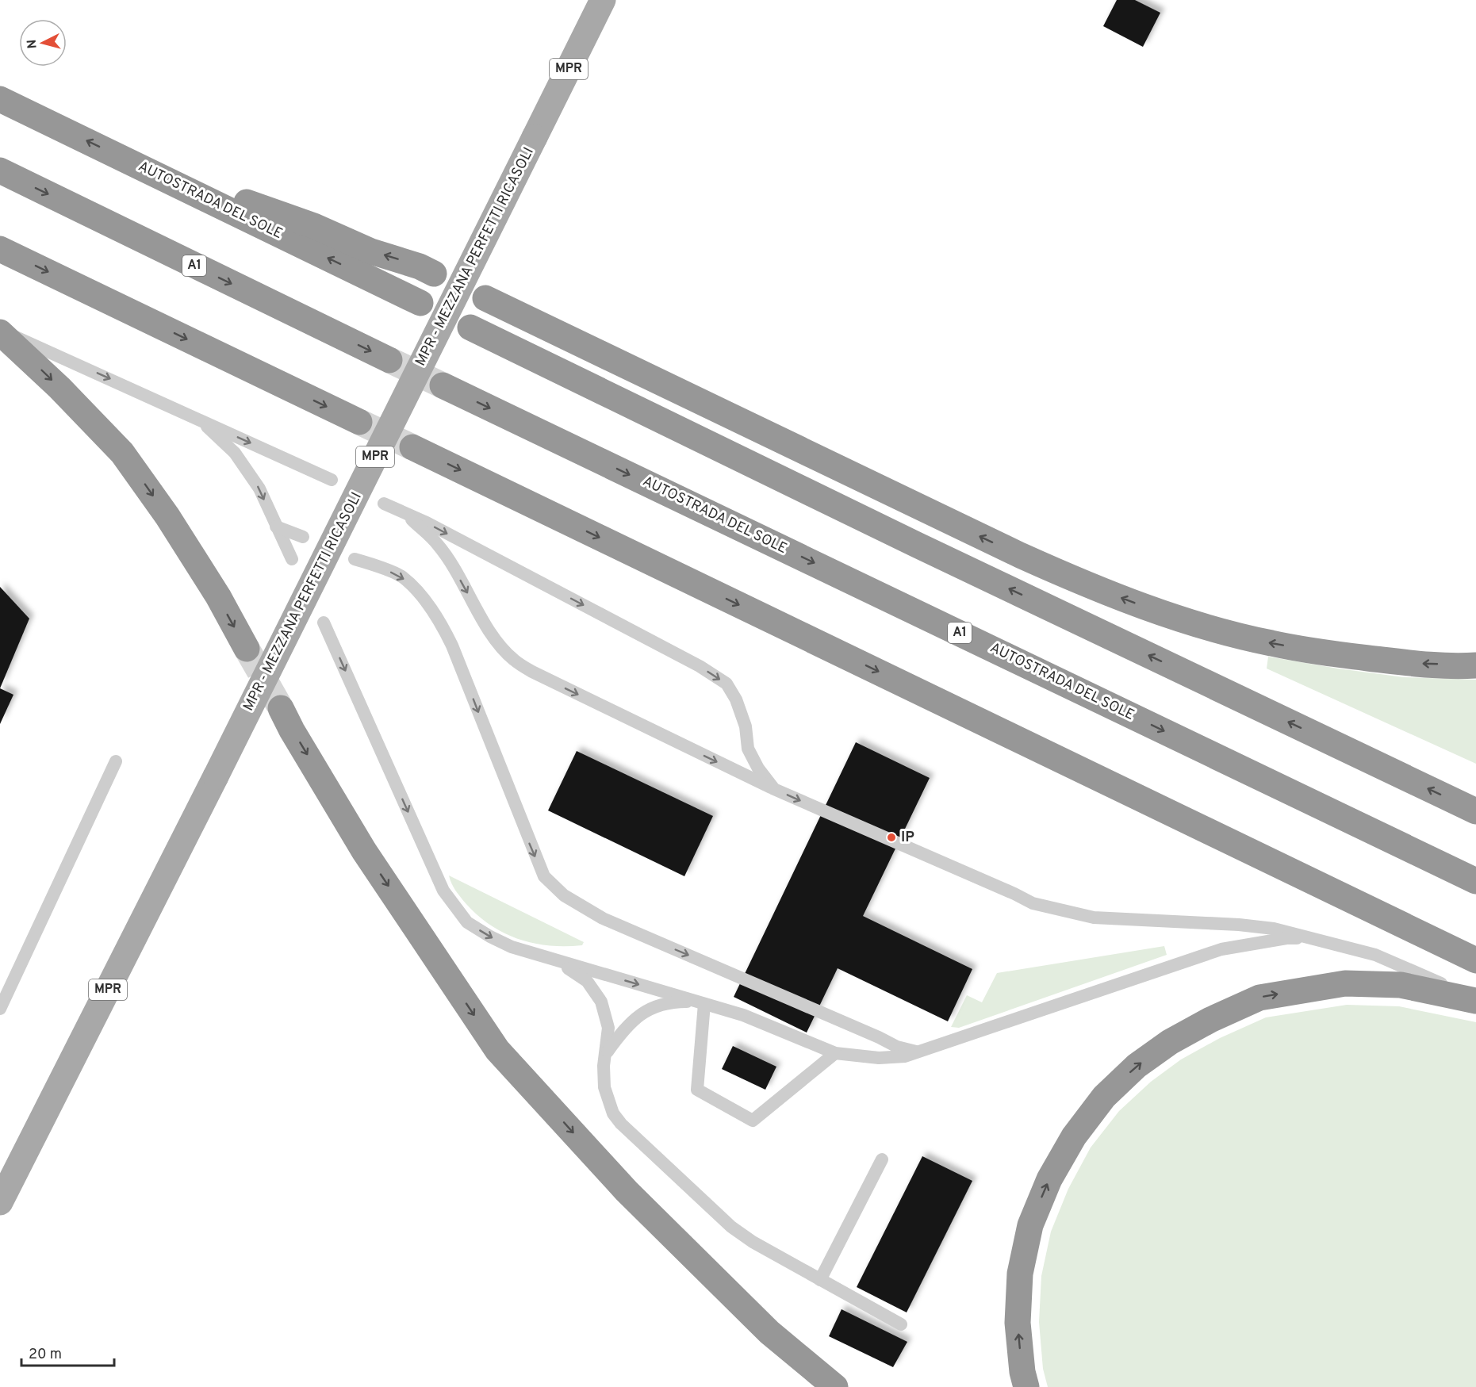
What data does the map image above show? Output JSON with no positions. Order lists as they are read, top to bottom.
{
  "streets": {
    "highway": ["AUTOSTRADA DEL SOLE", "A1"],
    "main road": ["MPR", "MPR - MEZZANA PERFETTI RICASOLI"]
  },
  "places": ["IP"],
  "scale_bar": "20 m",
  "north": "left"
}
